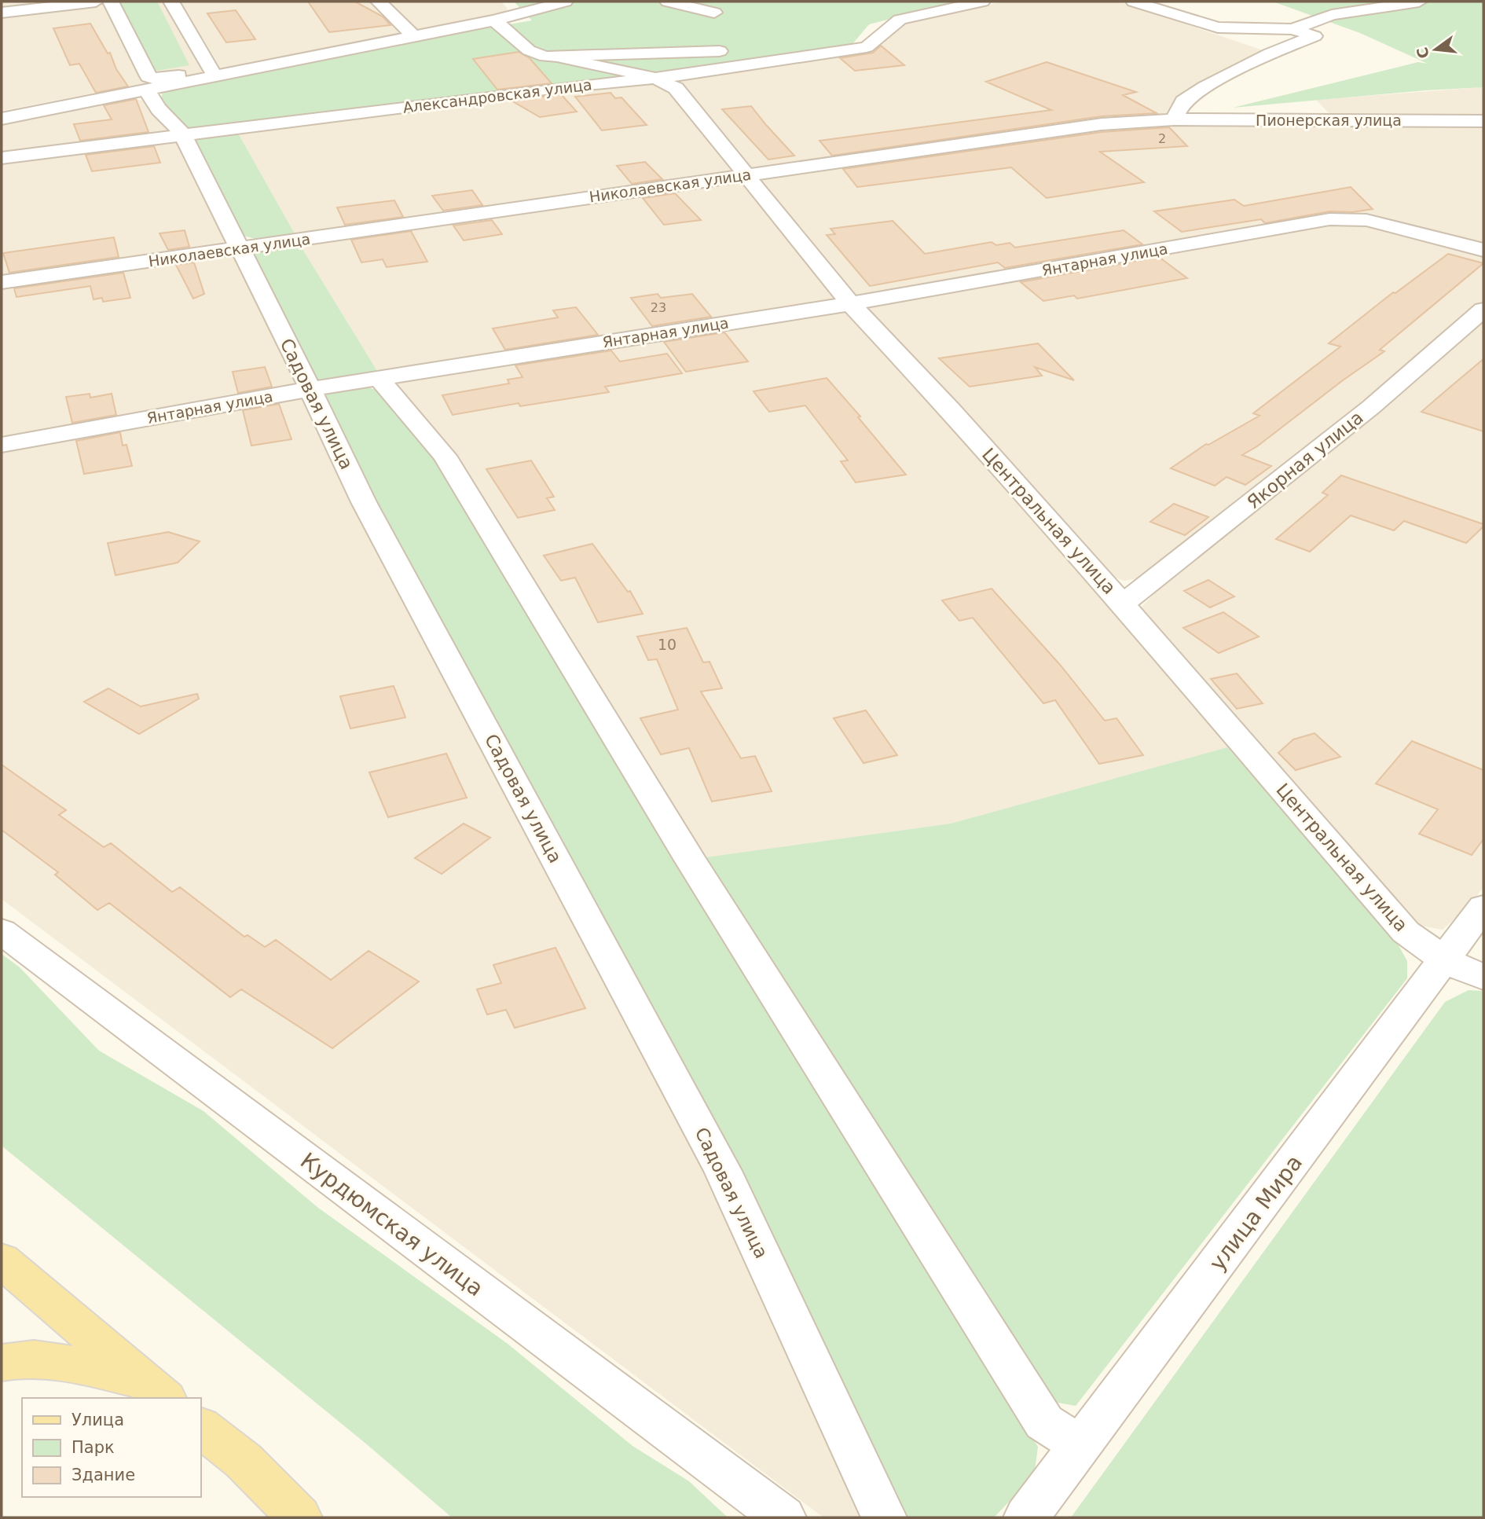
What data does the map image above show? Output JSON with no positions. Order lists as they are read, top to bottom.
{
  "streets": {
    "street": [
      "Александровская улица",
      "Пионерская улица",
      "Николаевская улица",
      "Янтарная улица",
      "Садовая улица",
      "Якорная улица",
      "Центральная улица",
      "улица Мира",
      "Курдюмская улица"
    ]
  },
  "crossings": [
    ["Александровская улица", "Садовая улица"],
    ["Александровская улица", "Центральная улица"],
    ["Пионерская улица", "Николаевская улица"],
    ["Николаевская улица", "Садовая улица"],
    ["Николаевская улица", "Центральная улица"],
    ["Янтарная улица", "Садовая улица"],
    ["Янтарная улица", "Центральная улица"],
    ["Якорная улица", "Центральная улица"],
    ["Центральная улица", "улица Мира"]
  ],
  "house_numbers": ["2", "23", "10"],
  "legend": ["Улица", "Парк", "Здание"],
  "north": "left"
}
